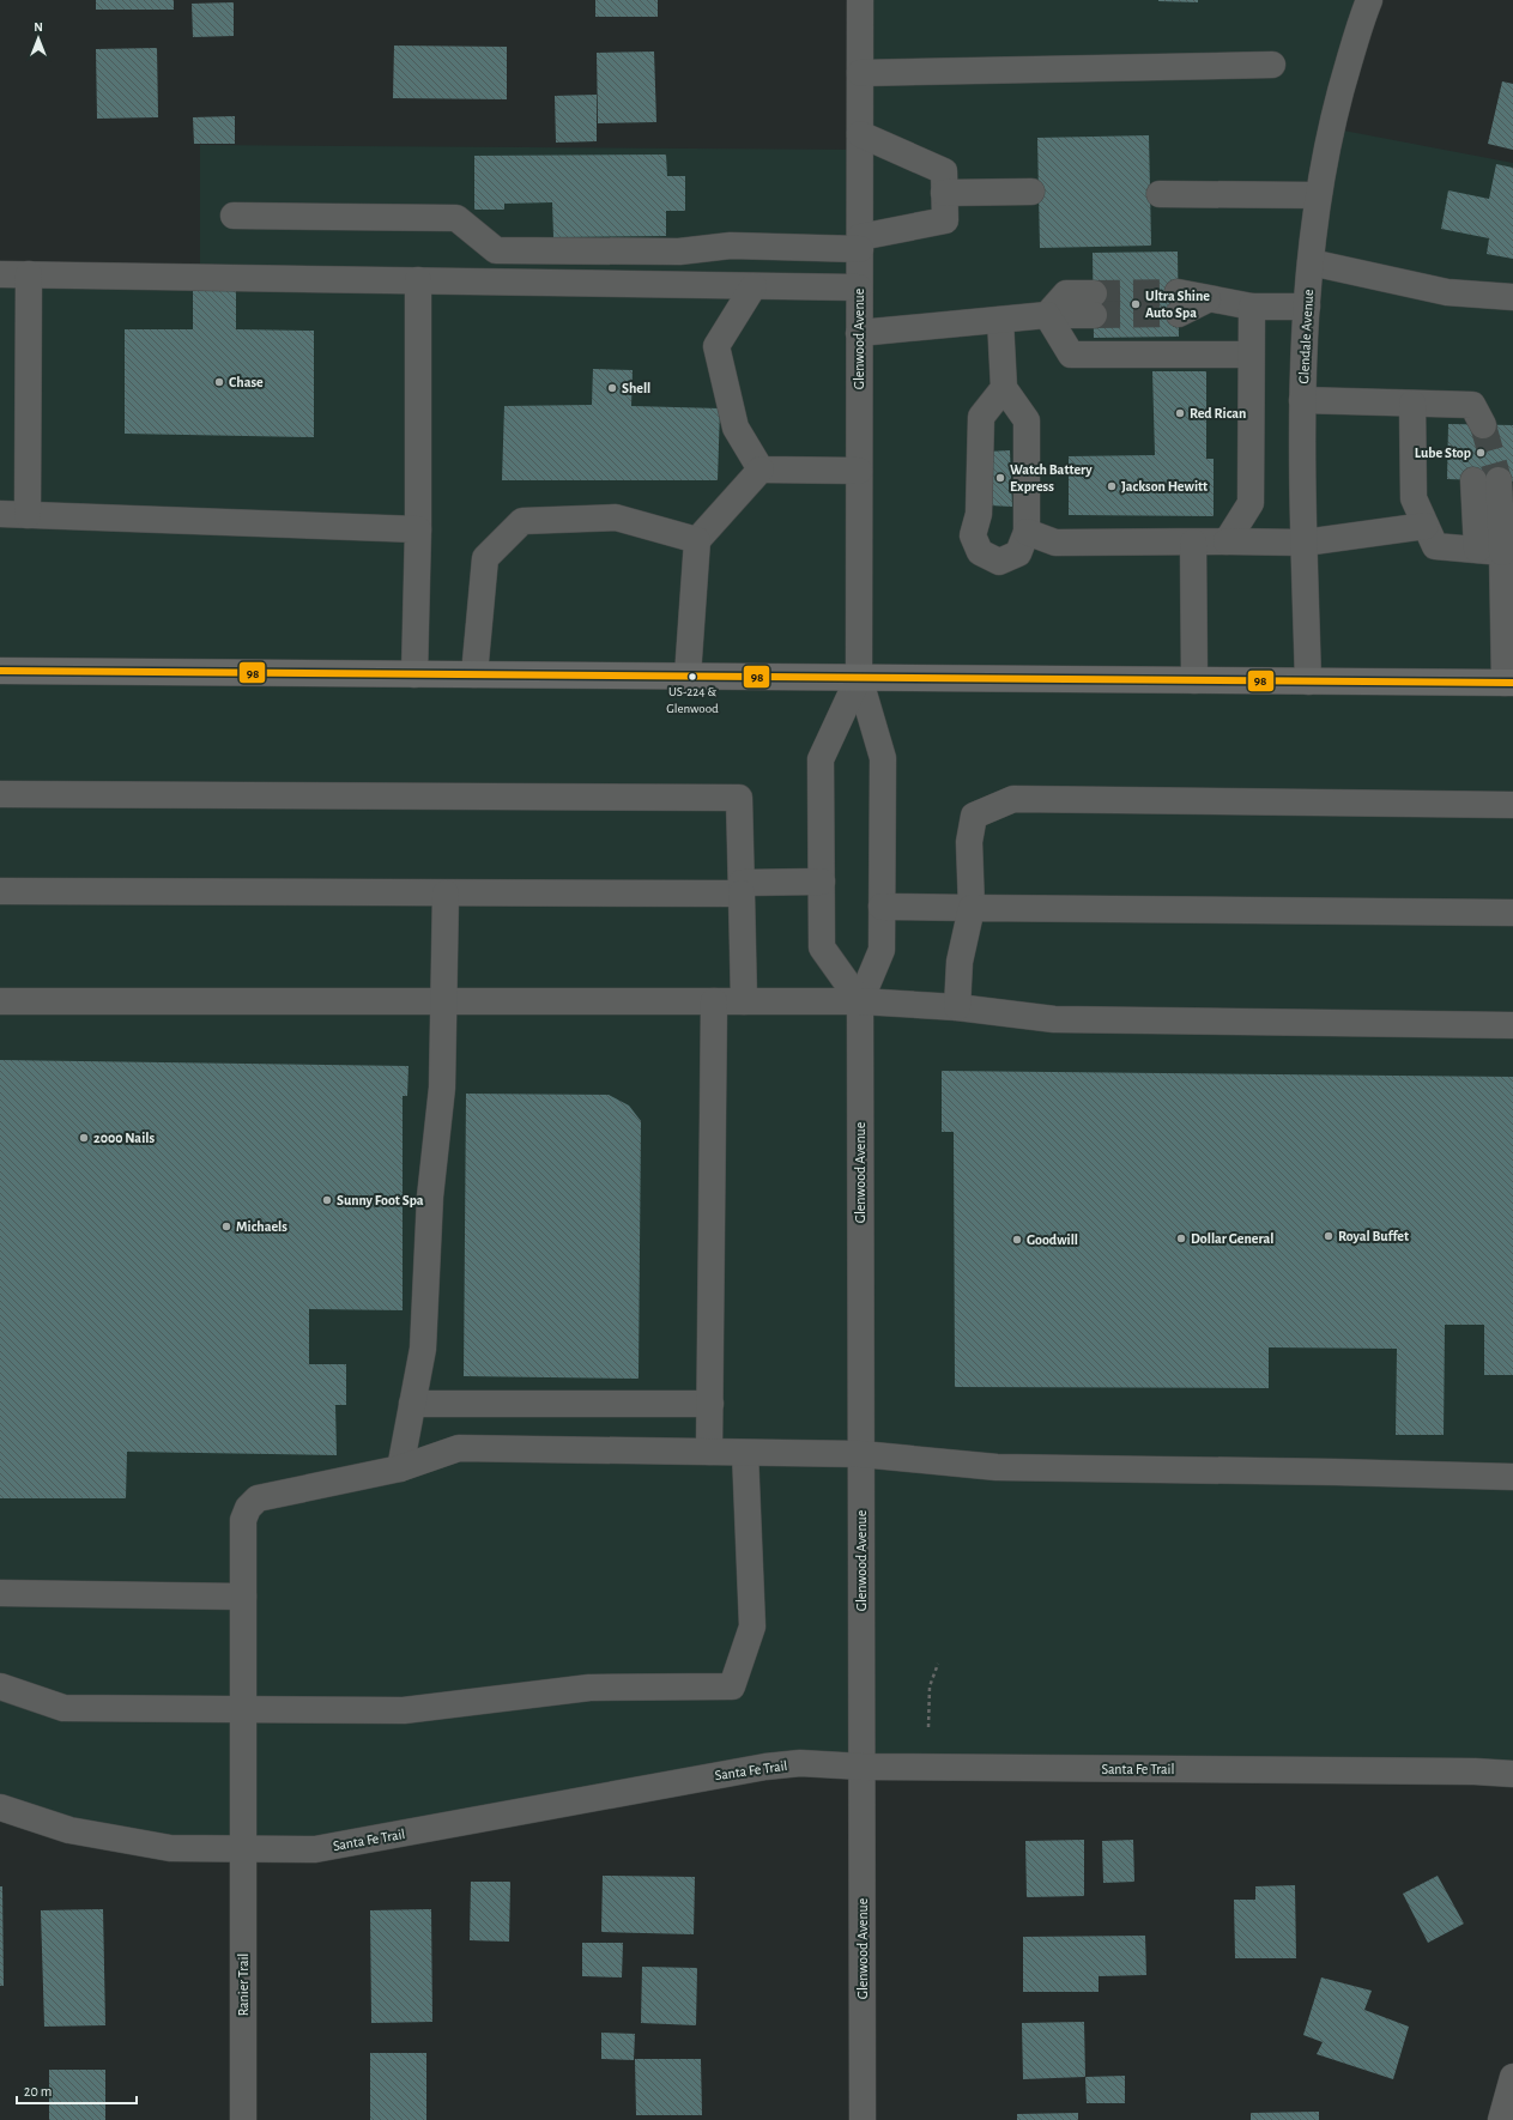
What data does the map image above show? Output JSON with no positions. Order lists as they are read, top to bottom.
{
  "streets": {
    "street": [
      "Glendale Avenue",
      "Glenwood Avenue",
      "Santa Fe Trail",
      "Ranier Trail"
    ]
  },
  "crossings": [
    ["Glenwood Avenue", "Santa Fe Trail"],
    ["Glenwood Avenue", "Ranier Trail"],
    ["Santa Fe Trail", "Ranier Trail"]
  ],
  "places": [
    "Ultra Shine Auto Spa",
    "Chase",
    "Shell",
    "Red Rican",
    "Lube Stop",
    "Watch Battery Express",
    "Jackson Hewitt",
    "US-224 & Glenwood",
    "2000 Nails",
    "Sunny Foot Spa",
    "Michaels",
    "Royal Buffet",
    "Dollar General",
    "Goodwill"
  ],
  "lines": ["transit line 98"],
  "scale_bar": "20 m",
  "north": "top"
}
